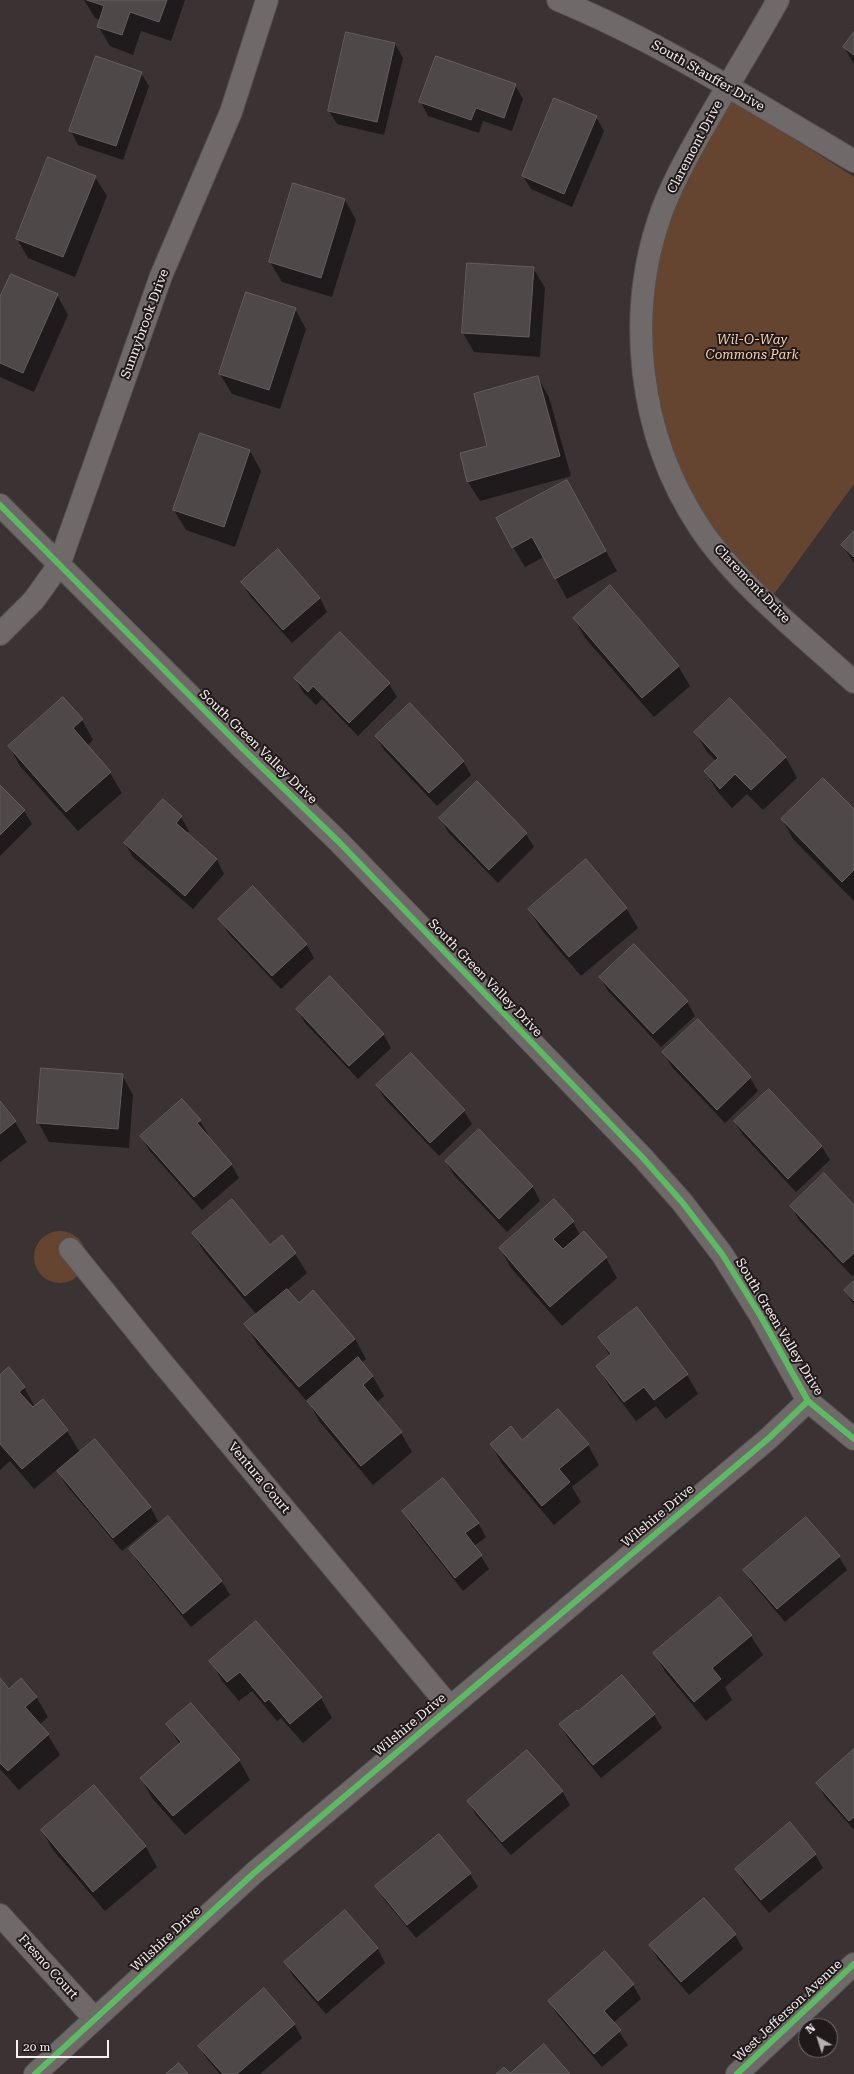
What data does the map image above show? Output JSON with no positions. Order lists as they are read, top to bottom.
{
  "streets": {
    "street": [
      "South Stauffer Drive",
      "Claremont Drive",
      "Sunnybrook Drive",
      "South Green Valley Drive",
      "Ventura Court",
      "Wilshire Drive",
      "Fresno Court",
      "West Jefferson Avenue"
    ]
  },
  "crossings": [
    ["South Stauffer Drive", "Claremont Drive"],
    ["Sunnybrook Drive", "South Green Valley Drive"],
    ["South Green Valley Drive", "Wilshire Drive"],
    ["Ventura Court", "Wilshire Drive"],
    ["Wilshire Drive", "Fresno Court"]
  ],
  "parks": ["Wil-O-Way Commons Park"],
  "scale_bar": "20 m",
  "north": "top left"
}
